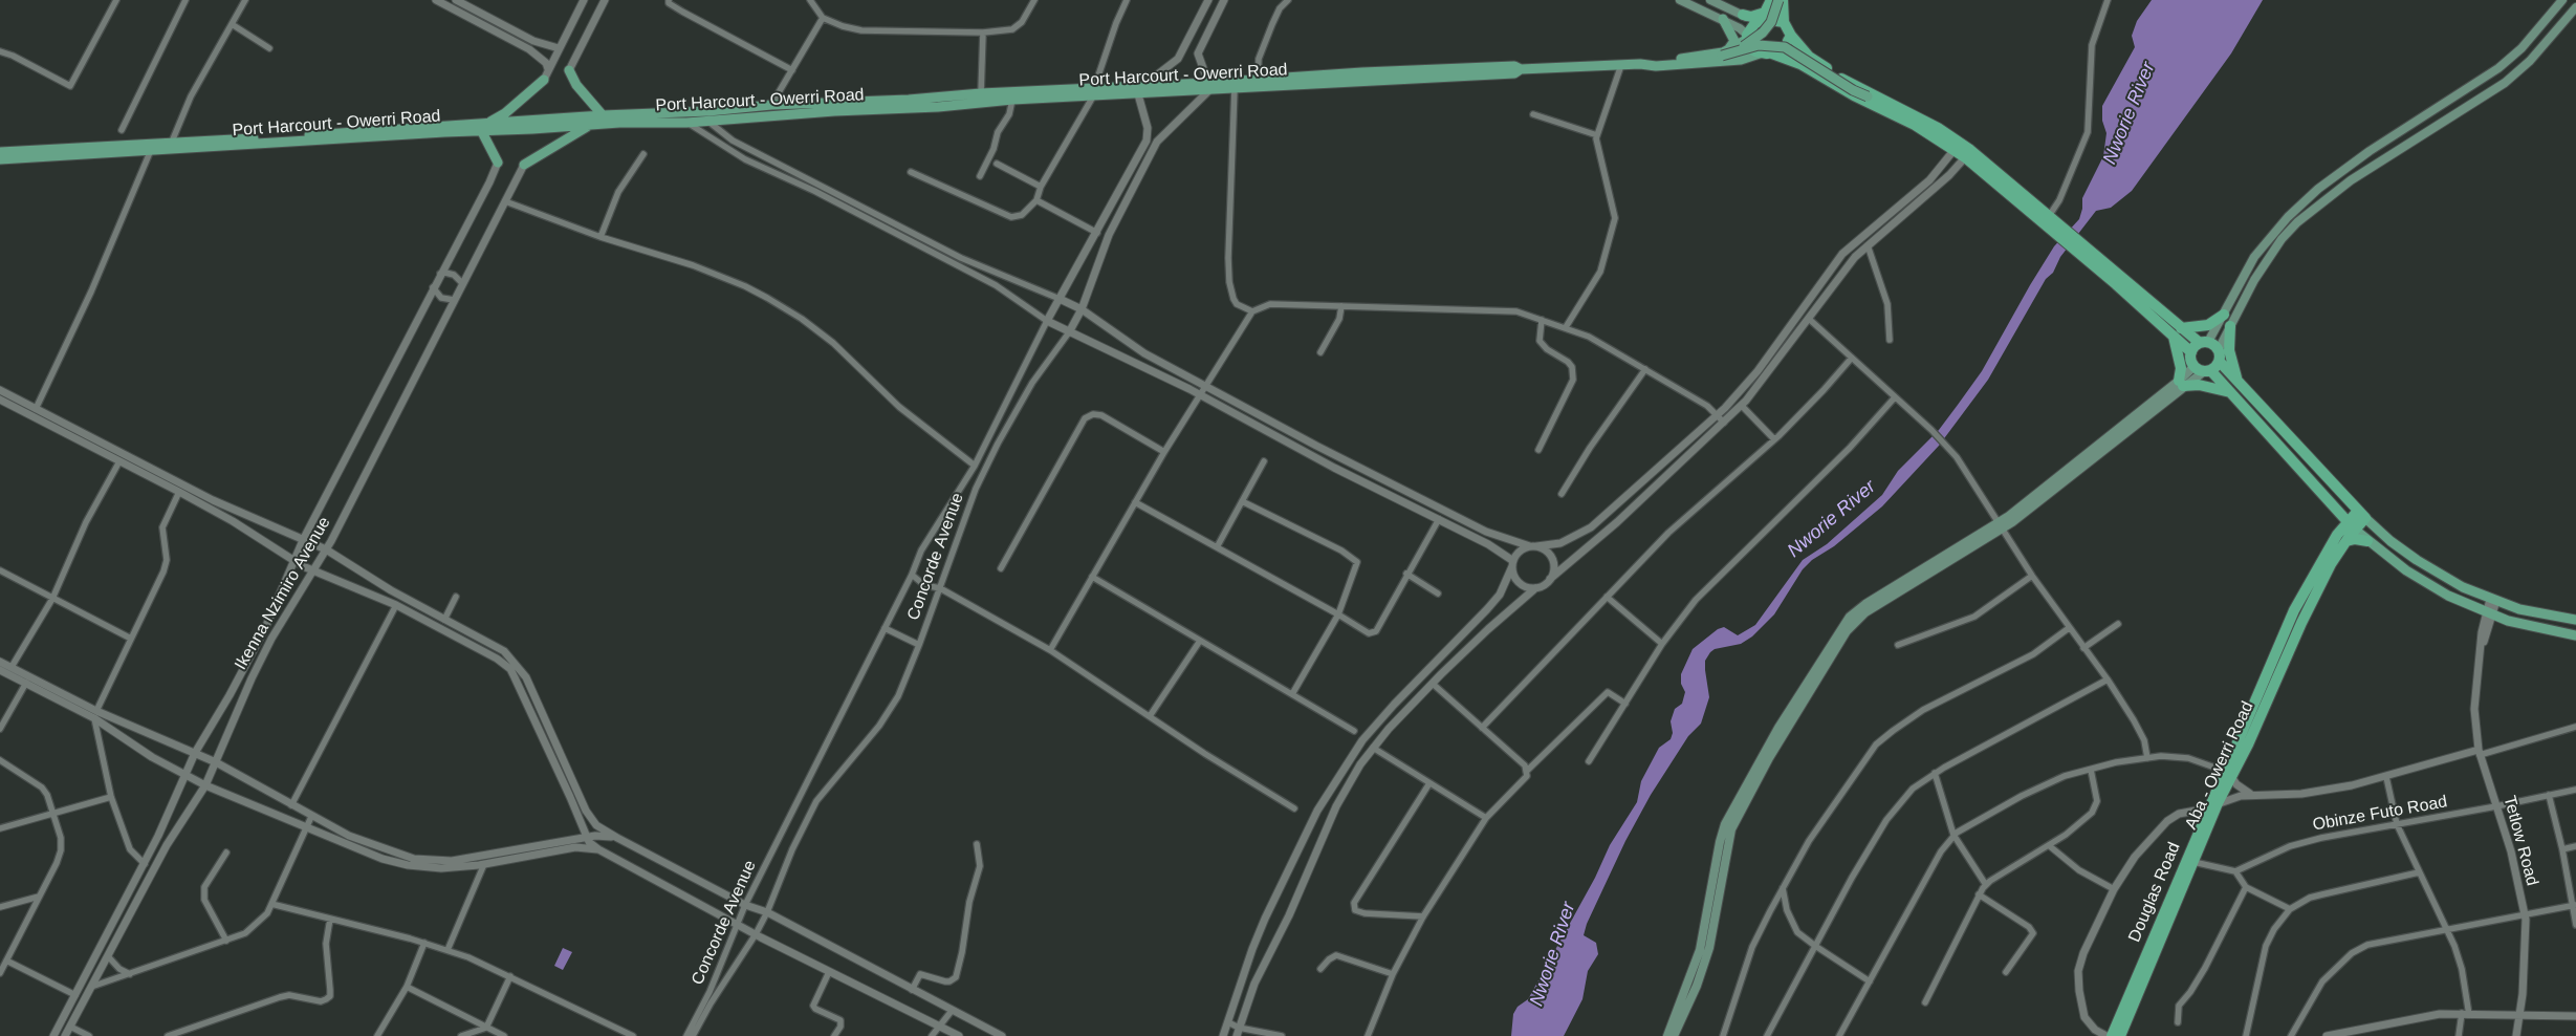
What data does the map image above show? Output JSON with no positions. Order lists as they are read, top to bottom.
{
  "streets": {
    "highway": ["Aba - Owerri Road", "Douglas Road"],
    "main road": ["Port Harcourt - Owerri Road"],
    "street": [
      "Concorde Avenue",
      "Ikenna Nzimiro Avenue",
      "Obinze Futo Road",
      "Tetlow Road"
    ]
  },
  "crossings": [
    ["Port Harcourt - Owerri Road", "Concorde Avenue"],
    ["Aba - Owerri Road", "Douglas Road"],
    ["Obinze Futo Road", "Tetlow Road"]
  ],
  "water": ["Nworie River"]
}
